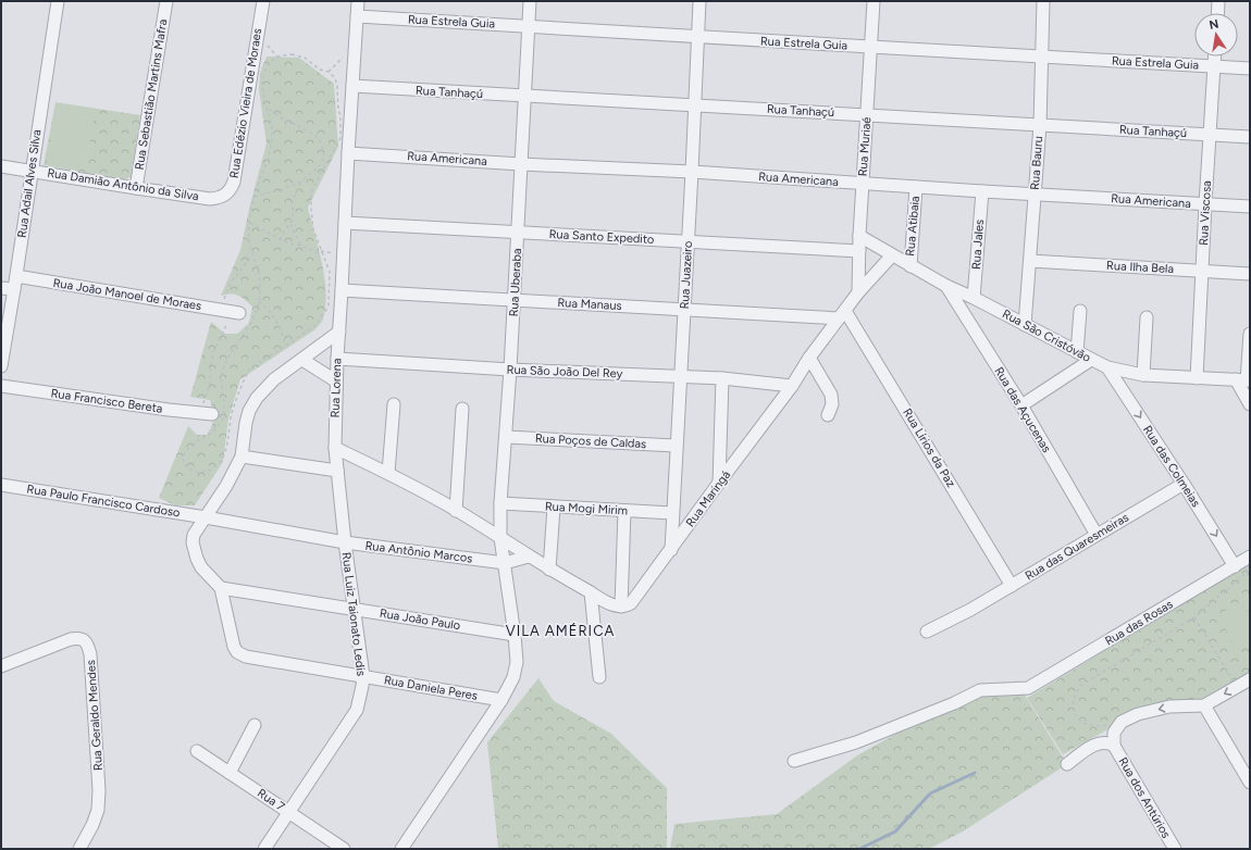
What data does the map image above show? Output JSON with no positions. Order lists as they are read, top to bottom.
{
  "streets": {
    "street": [
      "Rua Estrela Guia",
      "Rua Tanhaçú",
      "Rua Sebastião Martins Mafra",
      "Rua Edézio Vieira de Moraes",
      "Rua Muriaé",
      "Rua Americana",
      "Rua Bauru",
      "Rua Adail Alves Silva",
      "Rua Damião Antônio da Silva",
      "Rua Viscosa",
      "Rua Atibaia",
      "Rua Santo Expedito",
      "Rua Jales",
      "Rua Ilha Bela",
      "Rua Juazeiro",
      "Rua Uberaba",
      "Rua João Manoel de Moraes",
      "Rua Manaus",
      "Rua São Cristóvão",
      "Rua São João Del Rey",
      "Rua Lorena",
      "Rua Francisco Bereta",
      "Rua das Açucenas",
      "Rua Poços de Caldas",
      "Rua Lírios da Paz",
      "Rua das Colmeias",
      "Rua Maringá",
      "Rua Paulo Francisco Cardoso",
      "Rua Mogi Mirim",
      "Rua das Quaresmeiras",
      "Rua Antônio Marcos",
      "Rua Luiz Taionato Ledis",
      "Rua João Paulo",
      "Rua das Rosas",
      "Rua Daniela Peres",
      "Rua Geraldo Mendes",
      "Rua dos Antúrios",
      "Rua 7"
    ]
  },
  "crossings": [
    ["Rua Estrela Guia", "Rua Muriaé"],
    ["Rua Estrela Guia", "Rua Bauru"],
    ["Rua Estrela Guia", "Rua Viscosa"],
    ["Rua Estrela Guia", "Rua Juazeiro"],
    ["Rua Estrela Guia", "Rua Uberaba"],
    ["Rua Estrela Guia", "Rua Lorena"],
    ["Rua Tanhaçú", "Rua Muriaé"],
    ["Rua Tanhaçú", "Rua Bauru"],
    ["Rua Tanhaçú", "Rua Viscosa"],
    ["Rua Tanhaçú", "Rua Juazeiro"],
    ["Rua Tanhaçú", "Rua Uberaba"],
    ["Rua Tanhaçú", "Rua Lorena"],
    ["Rua Sebastião Martins Mafra", "Rua Damião Antônio da Silva"],
    ["Rua Edézio Vieira de Moraes", "Rua Damião Antônio da Silva"],
    ["Rua Muriaé", "Rua Americana"],
    ["Rua Muriaé", "Rua Santo Expedito"],
    ["Rua Muriaé", "Rua São Cristóvão"],
    ["Rua Americana", "Rua Bauru"],
    ["Rua Americana", "Rua Viscosa"],
    ["Rua Americana", "Rua Atibaia"],
    ["Rua Americana", "Rua Jales"],
    ["Rua Americana", "Rua Juazeiro"],
    ["Rua Americana", "Rua Uberaba"],
    ["Rua Americana", "Rua Lorena"],
    ["Rua Bauru", "Rua Ilha Bela"],
    ["Rua Bauru", "Rua São Cristóvão"],
    ["Rua Adail Alves Silva", "Rua Damião Antônio da Silva"],
    ["Rua Adail Alves Silva", "Rua João Manoel de Moraes"],
    ["Rua Viscosa", "Rua Ilha Bela"],
    ["Rua Viscosa", "Rua São Cristóvão"],
    ["Rua Atibaia", "Rua São Cristóvão"],
    ["Rua Santo Expedito", "Rua Juazeiro"],
    ["Rua Santo Expedito", "Rua Uberaba"],
    ["Rua Santo Expedito", "Rua Lorena"],
    ["Rua Jales", "Rua São Cristóvão"],
    ["Rua Juazeiro", "Rua Manaus"],
    ["Rua Juazeiro", "Rua São João Del Rey"],
    ["Rua Juazeiro", "Rua Poços de Caldas"],
    ["Rua Juazeiro", "Rua Maringá"],
    ["Rua Juazeiro", "Rua Mogi Mirim"],
    ["Rua Uberaba", "Rua Manaus"],
    ["Rua Uberaba", "Rua São João Del Rey"],
    ["Rua Uberaba", "Rua Poços de Caldas"],
    ["Rua Uberaba", "Rua Mogi Mirim"],
    ["Rua Uberaba", "Rua Antônio Marcos"],
    ["Rua Uberaba", "Rua João Paulo"],
    ["Rua Uberaba", "Rua Daniela Peres"],
    ["Rua Manaus", "Rua Lorena"],
    ["Rua Manaus", "Rua Lírios da Paz"],
    ["Rua São Cristóvão", "Rua das Açucenas"],
    ["Rua São Cristóvão", "Rua das Colmeias"],
    ["Rua São João Del Rey", "Rua Lorena"],
    ["Rua São João Del Rey", "Rua Maringá"],
    ["Rua Lorena", "Rua Luiz Taionato Ledis"],
    ["Rua das Açucenas", "Rua das Quaresmeiras"],
    ["Rua Lírios da Paz", "Rua das Quaresmeiras"],
    ["Rua das Colmeias", "Rua das Quaresmeiras"],
    ["Rua das Colmeias", "Rua das Rosas"],
    ["Rua Paulo Francisco Cardoso", "Rua Antônio Marcos"],
    ["Rua Antônio Marcos", "Rua Luiz Taionato Ledis"],
    ["Rua Luiz Taionato Ledis", "Rua João Paulo"],
    ["Rua Luiz Taionato Ledis", "Rua Daniela Peres"],
    ["Rua Luiz Taionato Ledis", "Rua 7"],
    ["Rua João Paulo", "Rua Daniela Peres"]
  ],
  "one_way": ["Rua das Colmeias"],
  "districts": ["VILA AMÉRICA"],
  "north": "top"
}
